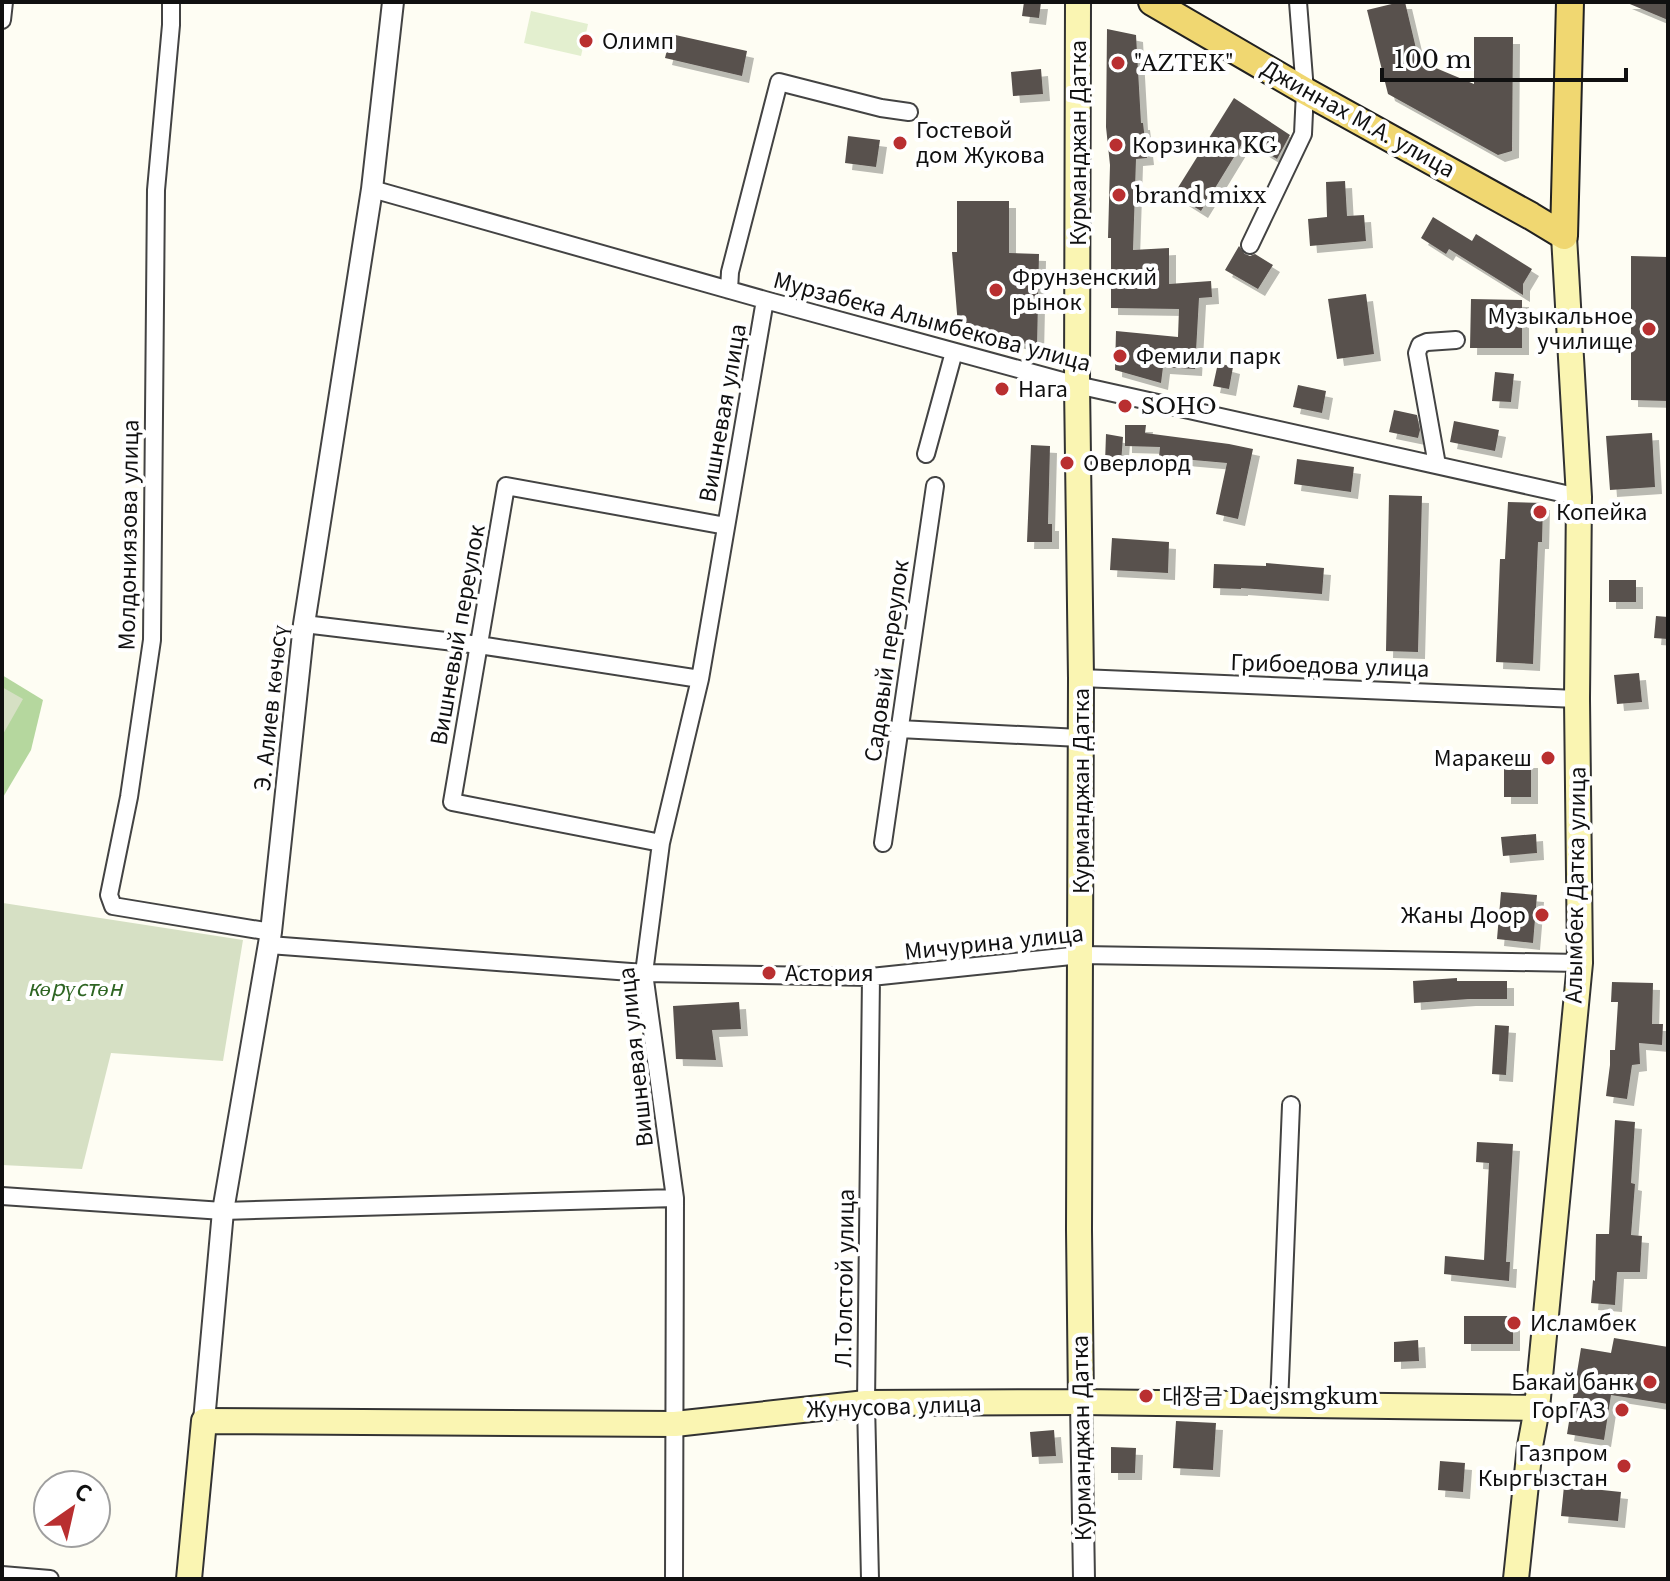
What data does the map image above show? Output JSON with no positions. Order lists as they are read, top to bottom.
{
  "streets": {
    "main road": [
      "Джиннах М.А. улица",
      "Курманджан Датка",
      "Алымбек Датка улица",
      "Жунусова улица"
    ],
    "street": [
      "Мурзабека Алымбекова улица",
      "Вишневая улица",
      "Молдониязова улица",
      "Вишневый переулок",
      "Садовый переулок",
      "Грибоедова улица",
      "Э. Алиев көчөсү",
      "Мичурина улица",
      "Л.Толстой улица"
    ]
  },
  "crossings": [
    ["Джиннах М.А. улица", "Алымбек Датка улица"],
    ["Курманджан Датка", "Мурзабека Алымбекова улица"],
    ["Курманджан Датка", "Грибоедова улица"],
    ["Курманджан Датка", "Мичурина улица"],
    ["Курманджан Датка", "Жунусова улица"],
    ["Мурзабека Алымбекова улица", "Вишневая улица"],
    ["Мурзабека Алымбекова улица", "Э. Алиев көчөсү"],
    ["Мурзабека Алымбекова улица", "Алымбек Датка улица"],
    ["Вишневая улица", "Вишневый переулок"],
    ["Вишневая улица", "Мичурина улица"],
    ["Вишневая улица", "Жунусова улица"],
    ["Молдониязова улица", "Э. Алиев көчөсү"],
    ["Молдониязова улица", "Мичурина улица"],
    ["Грибоедова улица", "Алымбек Датка улица"],
    ["Э. Алиев көчөсү", "Мичурина улица"],
    ["Э. Алиев көчөсү", "Жунусова улица"],
    ["Алымбек Датка улица", "Мичурина улица"],
    ["Алымбек Датка улица", "Жунусова улица"],
    ["Мичурина улица", "Л.Толстой улица"],
    ["Л.Толстой улица", "Жунусова улица"]
  ],
  "parks": ["көрүстөн"],
  "places": [
    "Олимп",
    "\"AZTEK\"",
    "Гостевой дом Жукова",
    "Корзинка KG",
    "brand mixx",
    "Фрунзенский рынок",
    "Музыкальное училище",
    "Фемили парк",
    "Нага",
    "SOHO",
    "Оверлорд",
    "Копейка",
    "Маракеш",
    "Жаны Доор",
    "Астория",
    "Исламбек",
    "Бакай банк",
    "대장금 Daejsmgkum",
    "ГорГАЗ",
    "Газпром Кыргызстан"
  ],
  "scale_bar": "100 m",
  "north": "top right"
}
